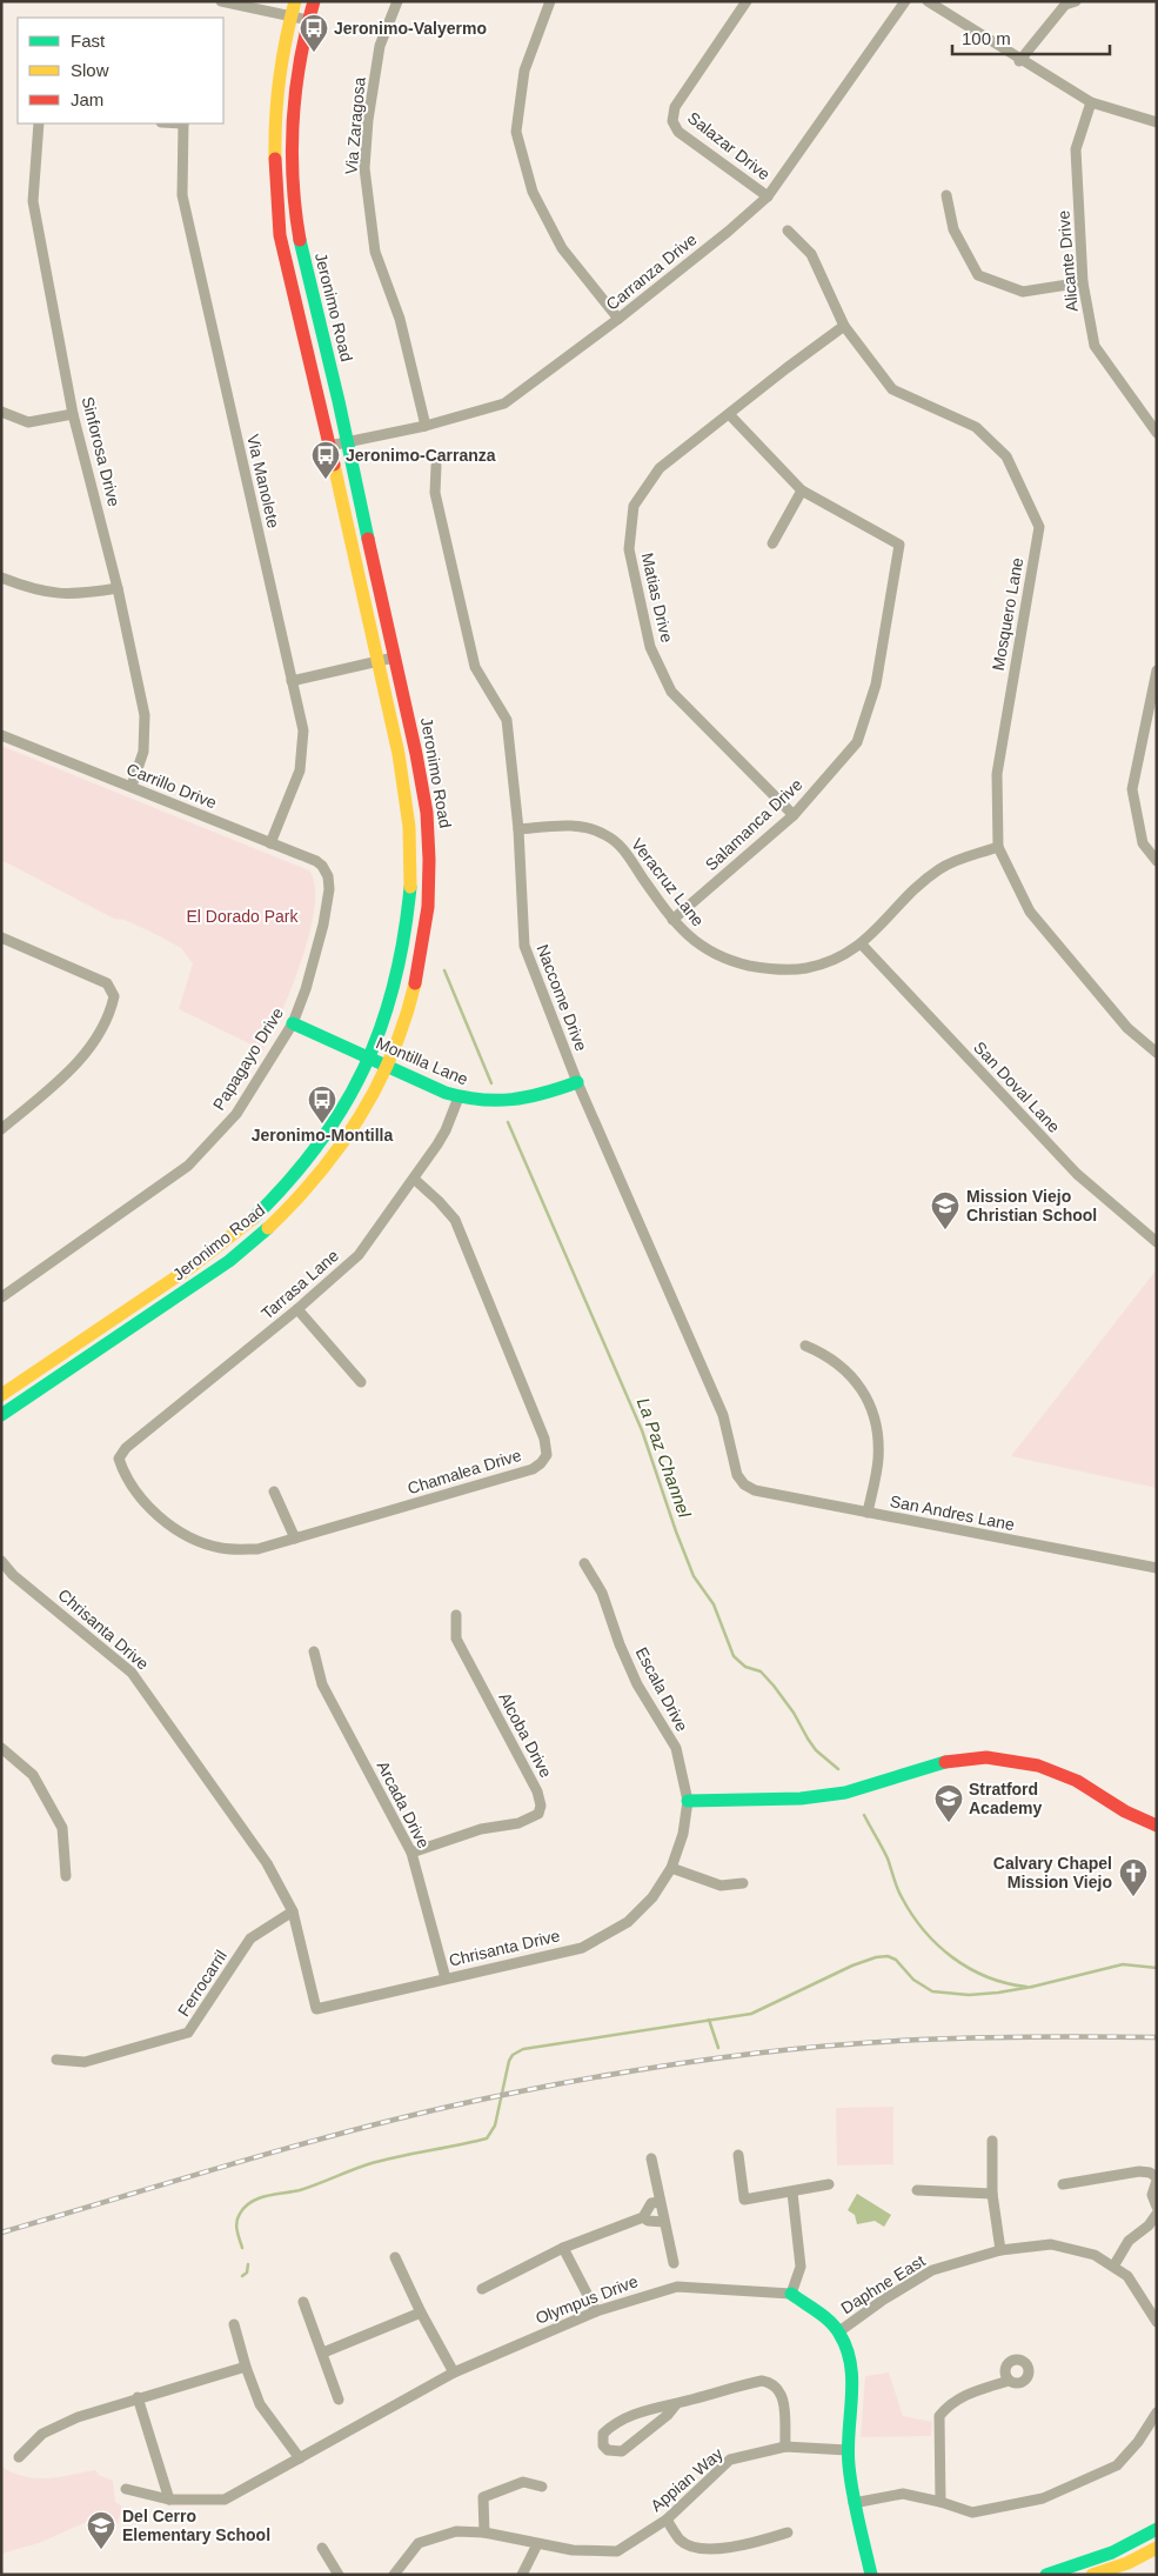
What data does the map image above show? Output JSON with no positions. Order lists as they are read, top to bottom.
{
  "streets": {
    "main road": ["Jeronimo Road", "Montilla Lane"],
    "street": [
      "Via Zaragosa",
      "Salazar Drive",
      "Alicante Drive",
      "Carranza Drive",
      "Sinforosa Drive",
      "Via Manolete",
      "Matias Drive",
      "Mosquero Lane",
      "Carrillo Drive",
      "Salamanca Drive",
      "Veracruz Lane",
      "Naccome Drive",
      "Papagayo Drive",
      "San Doval Lane",
      "Tarrasa Lane",
      "Chamalea Drive",
      "San Andres Lane",
      "Chrisanta Drive",
      "Escala Drive",
      "Alcoba Drive",
      "Arcada Drive",
      "Ferrocarril",
      "Daphne East",
      "Olympus Drive",
      "Appian Way"
    ]
  },
  "crossings": [
    ["Via Zaragosa", "Carranza Drive"],
    ["Salazar Drive", "Carranza Drive"],
    ["Carranza Drive", "Jeronimo Road"],
    ["Jeronimo Road", "Montilla Lane"],
    ["Sinforosa Drive", "Carrillo Drive"],
    ["Via Manolete", "Carrillo Drive"],
    ["Matias Drive", "Mosquero Lane"],
    ["Matias Drive", "Salamanca Drive"],
    ["Mosquero Lane", "Veracruz Lane"],
    ["Carrillo Drive", "Papagayo Drive"],
    ["Salamanca Drive", "Veracruz Lane"],
    ["Veracruz Lane", "Naccome Drive"],
    ["Veracruz Lane", "San Doval Lane"],
    ["Naccome Drive", "Montilla Lane"],
    ["Naccome Drive", "San Andres Lane"],
    ["Papagayo Drive", "Montilla Lane"],
    ["Montilla Lane", "Tarrasa Lane"],
    ["Tarrasa Lane", "Chamalea Drive"],
    ["Chrisanta Drive", "Escala Drive"],
    ["Chrisanta Drive", "Arcada Drive"],
    ["Chrisanta Drive", "Ferrocarril"],
    ["Alcoba Drive", "Arcada Drive"]
  ],
  "water": ["La Paz Channel"],
  "parks": ["El Dorado Park"],
  "places": {
    "bus stop": ["Jeronimo-Valyermo", "Jeronimo-Carranza", "Jeronimo-Montilla"],
    "school or university": ["Mission Viejo Christian School", "Stratford Academy", "Del Cerro Elementary School"],
    "church": ["Calvary Chapel Mission Viejo"]
  },
  "legend": ["Fast", "Slow", "Jam"],
  "scale_bar": "100 m"
}
